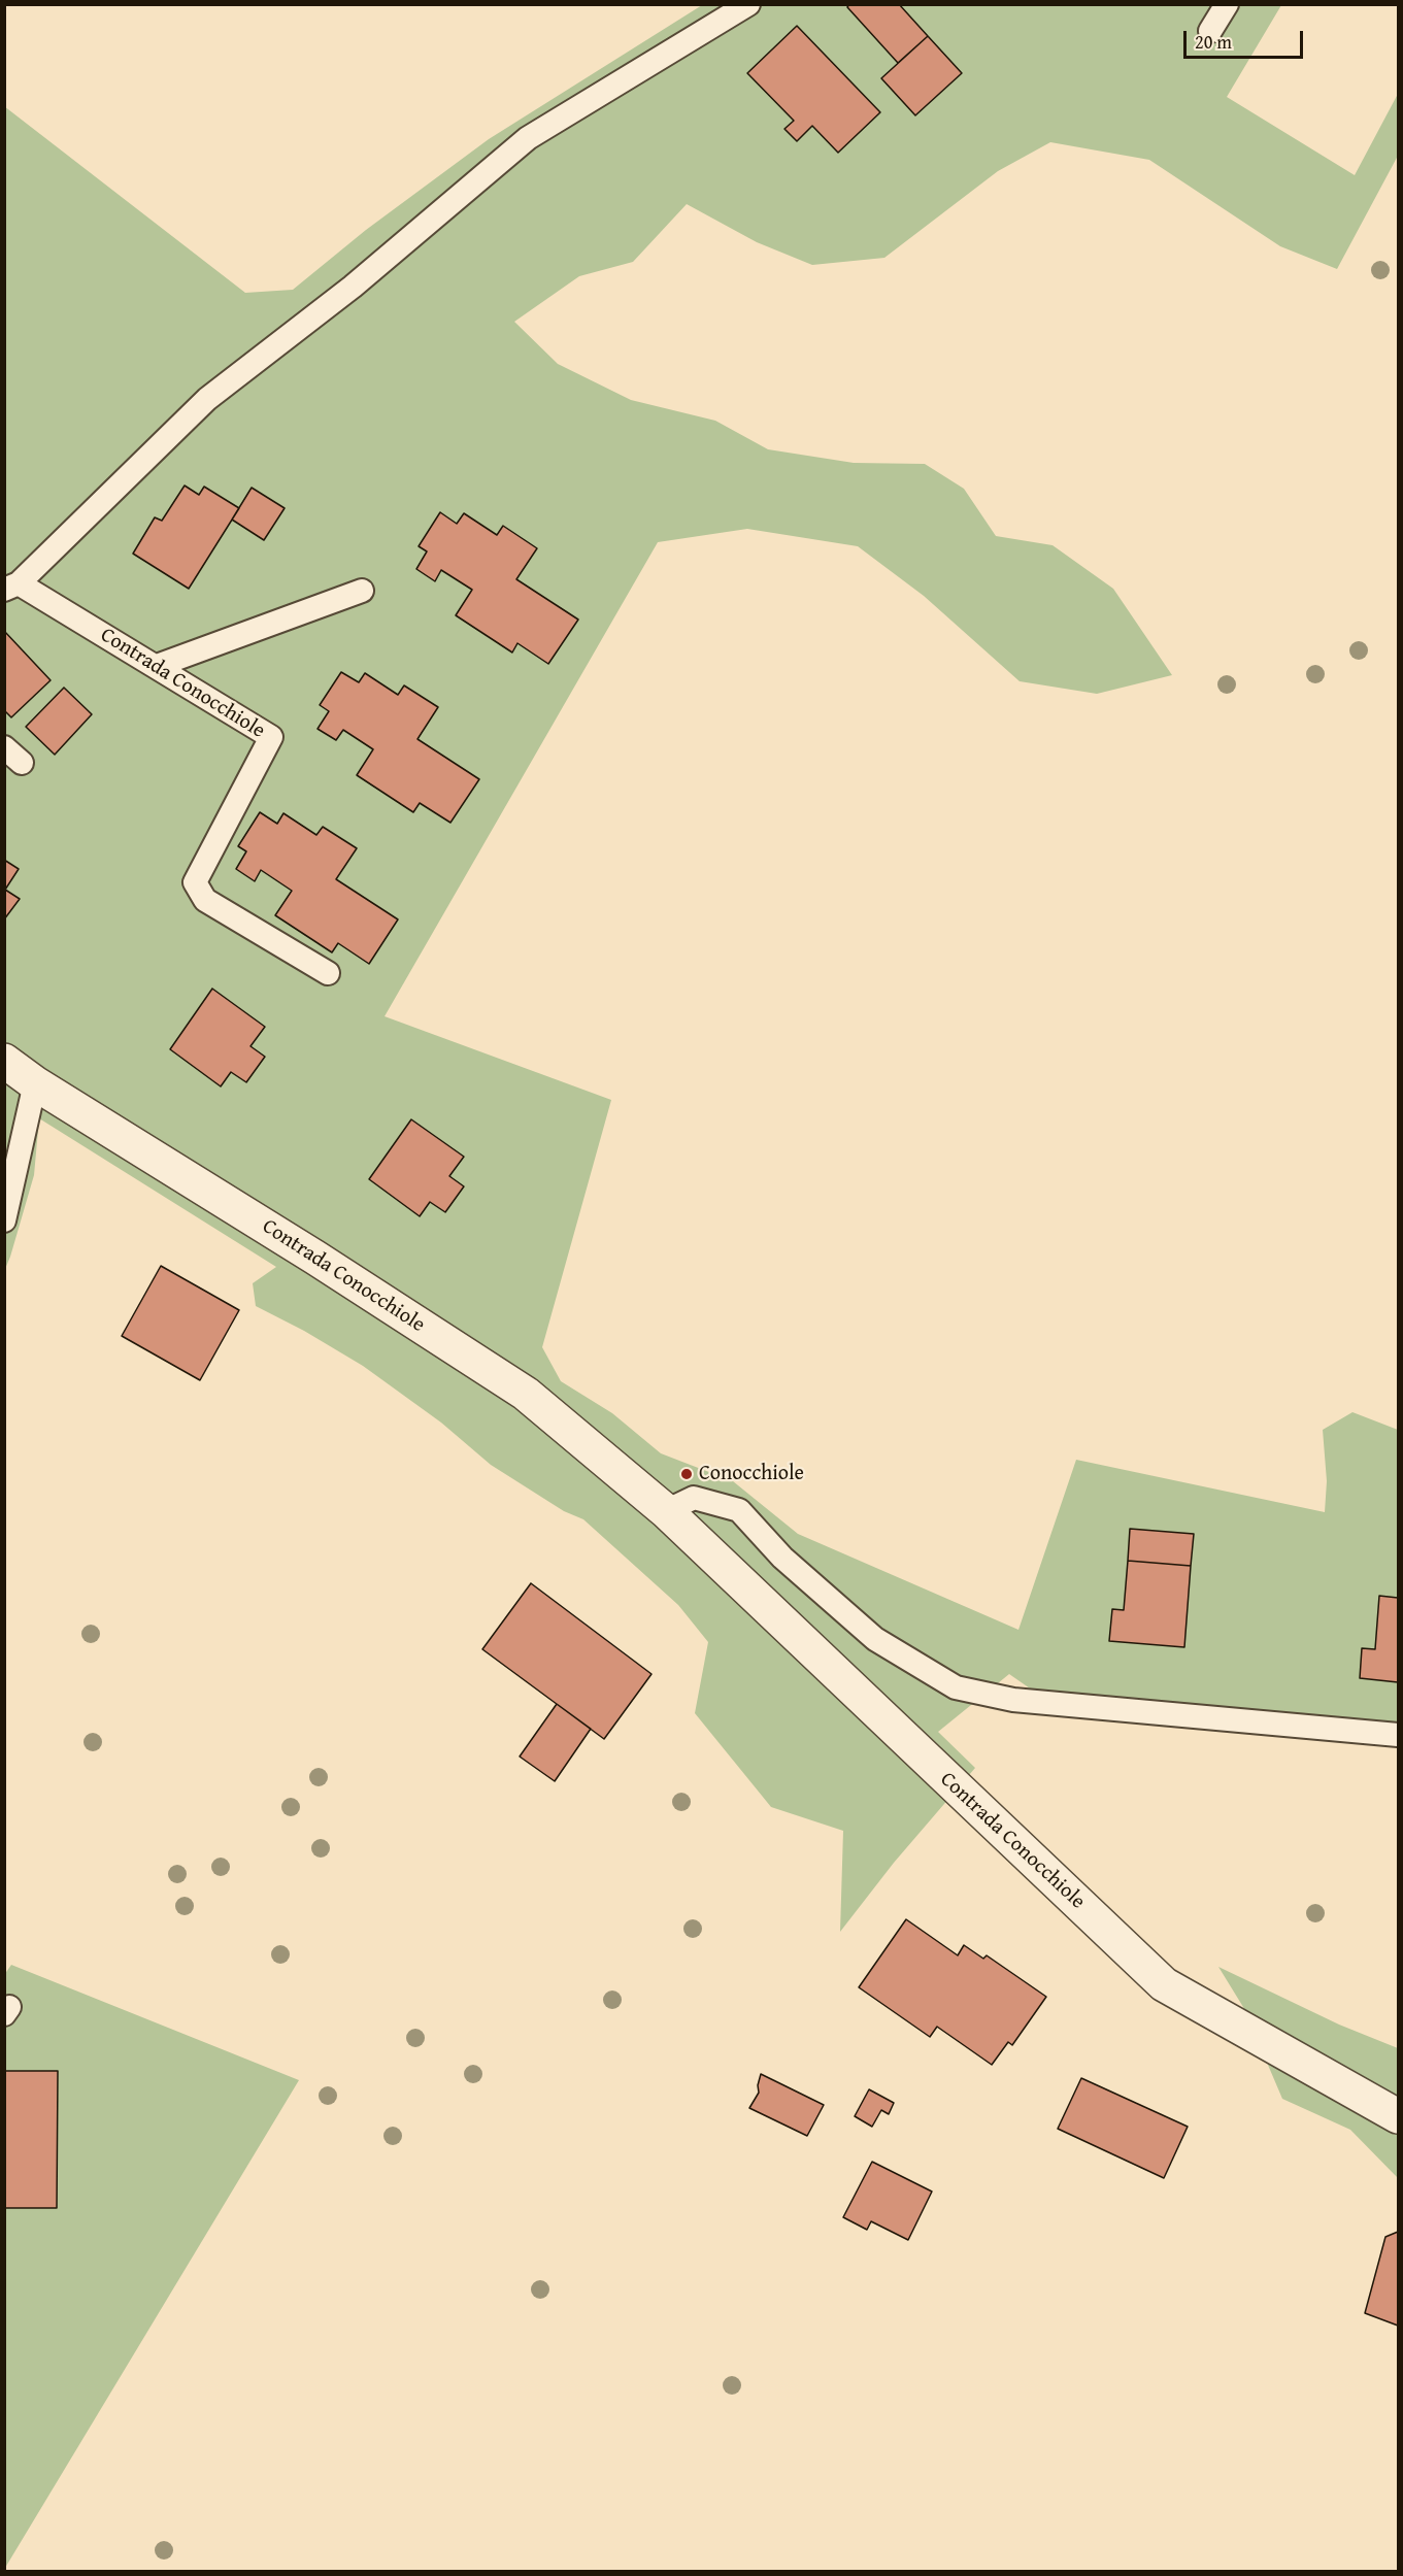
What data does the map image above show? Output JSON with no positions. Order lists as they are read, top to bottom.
{
  "streets": {
    "street": ["Contrada Conocchiole"]
  },
  "places": ["Conocchiole"],
  "scale_bar": "20 m"
}
